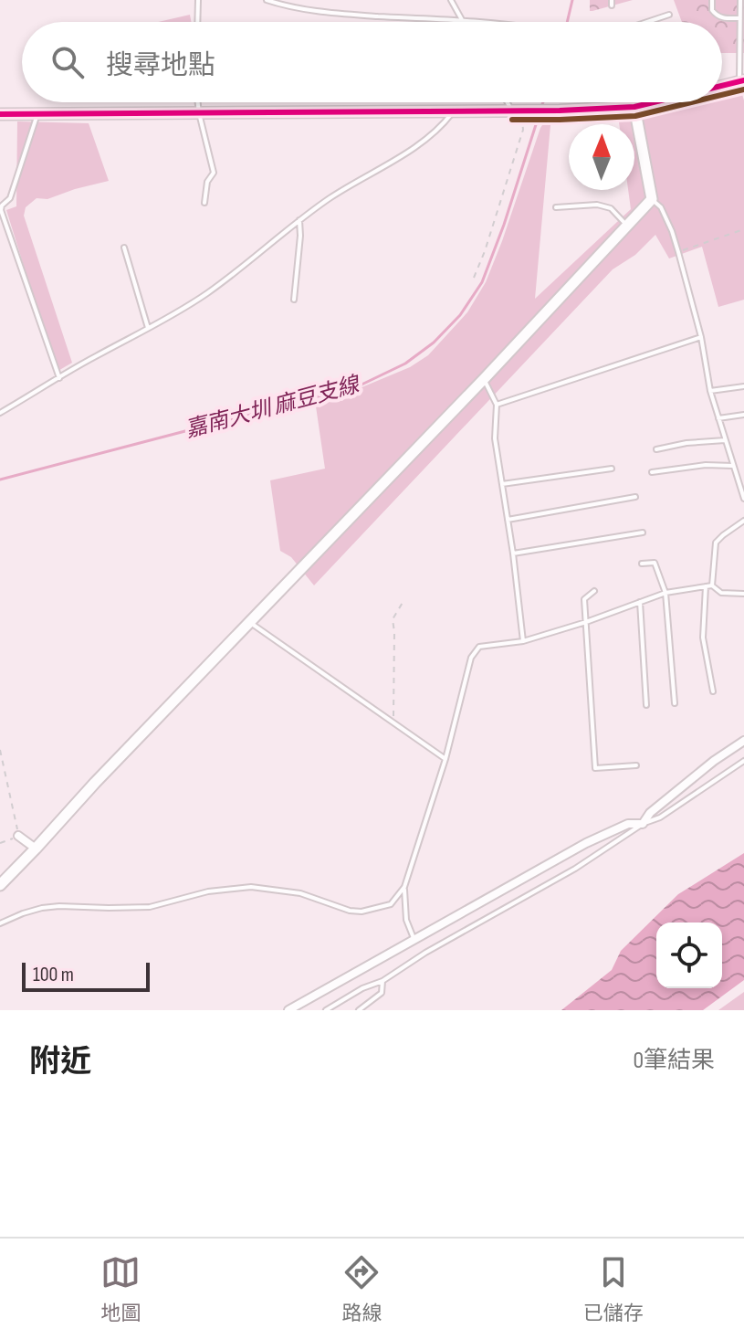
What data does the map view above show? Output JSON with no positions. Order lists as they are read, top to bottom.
{
  "water": ["嘉南大圳 麻豆支線"],
  "scale_bar": "100 m",
  "north": "top",
  "page": {
    "search": "搜尋地點",
    "scale": "100 m",
    "heading": ["附近", "0筆結果"],
    "nav": ["地圖", "路線", "已儲存"]
  }
}
